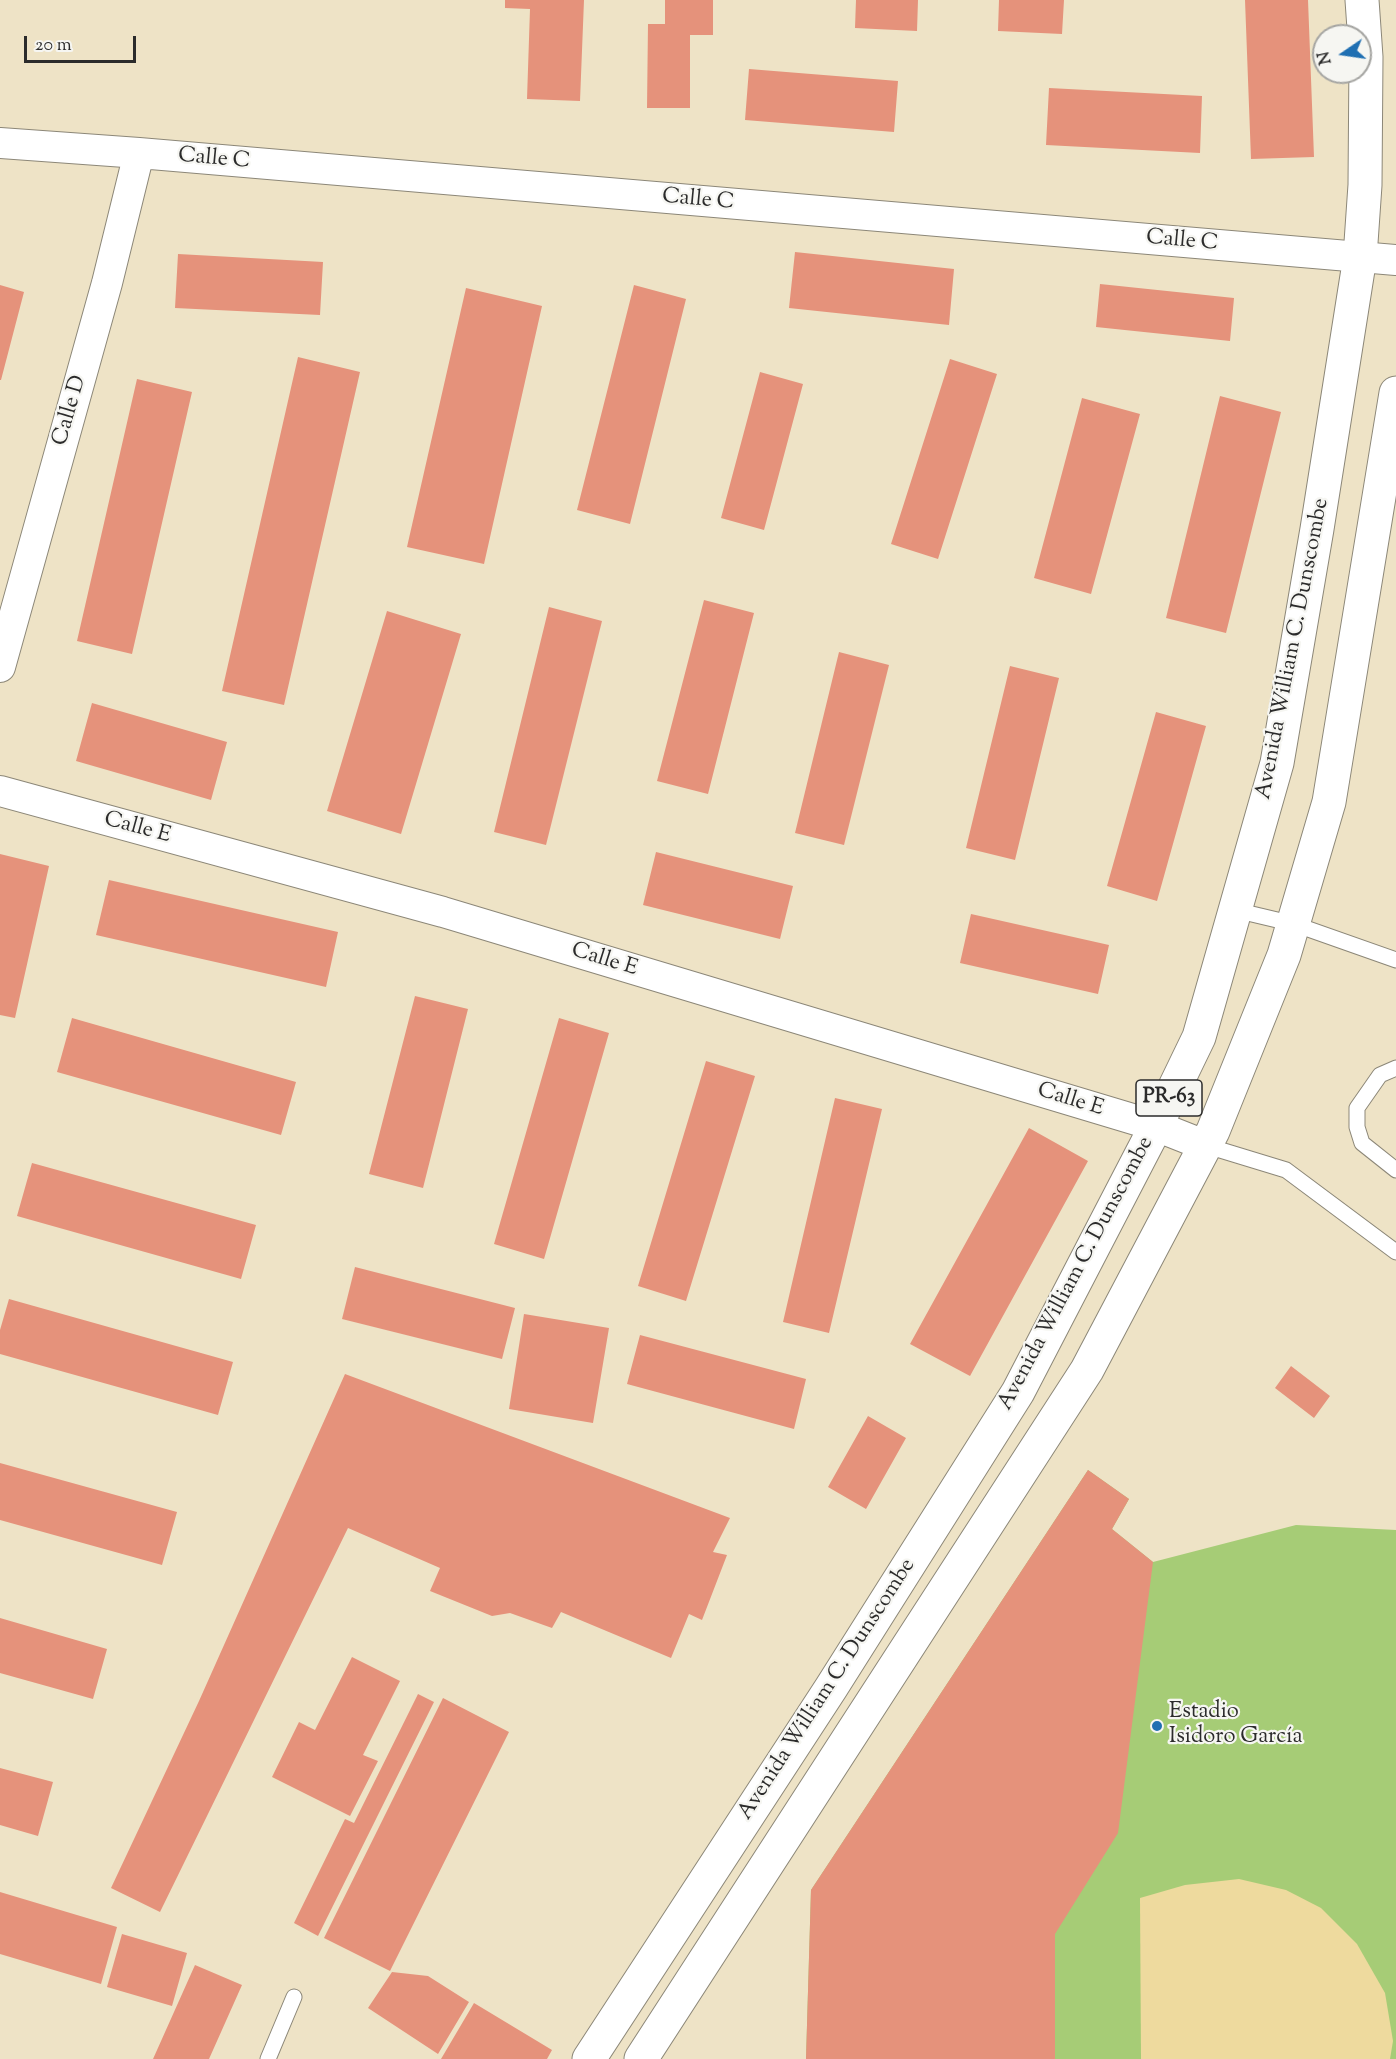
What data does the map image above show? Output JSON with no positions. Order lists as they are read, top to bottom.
{
  "streets": {
    "main road": ["Avenida William C. Dunscombe", "PR-63"],
    "street": ["Calle C", "Calle D", "Calle E"]
  },
  "crossings": [
    ["Calle C", "Calle D"],
    ["Calle C", "Avenida William C. Dunscombe"],
    ["Avenida William C. Dunscombe", "Calle E"]
  ],
  "places": ["Estadio Isidoro García"],
  "scale_bar": "20 m",
  "north": "left"
}
